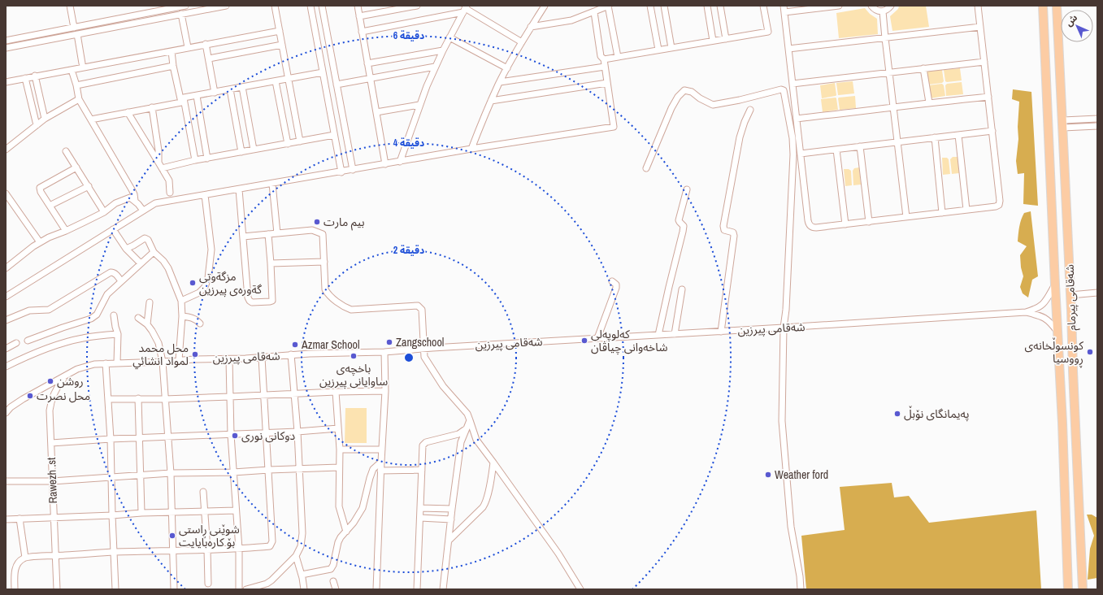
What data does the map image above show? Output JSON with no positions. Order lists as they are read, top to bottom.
{
  "streets": {
    "highway": ["شەقامی پیرمام"],
    "street": ["شەقامی پیرزین", "Rawezh .st"]
  },
  "crossings": [
    ["شەقامی پیرزین", "Rawezh .st"]
  ],
  "places": [
    "بیم مارت",
    "مزگةوتی گةورەی پیرزین",
    "کەلوپەلی شاخەوانی چیاڤان",
    "Zangschool",
    "Azmar School",
    "کونسوڵخانەی ڕووسیا",
    "محل محمد لمواد انشائي",
    "باخچەی ساوایانی پیرزین",
    "روشن",
    "محل نصرت",
    "پەیمانگای نۆبڵ",
    "دوکانی نوری",
    "Weather ford",
    "شوێنی ڕاستی بۆ کارەبایایت"
  ],
  "north": "top left",
  "rings": ["6 دقيقة", "4 دقيقة", "2 دقيقة"]
}
